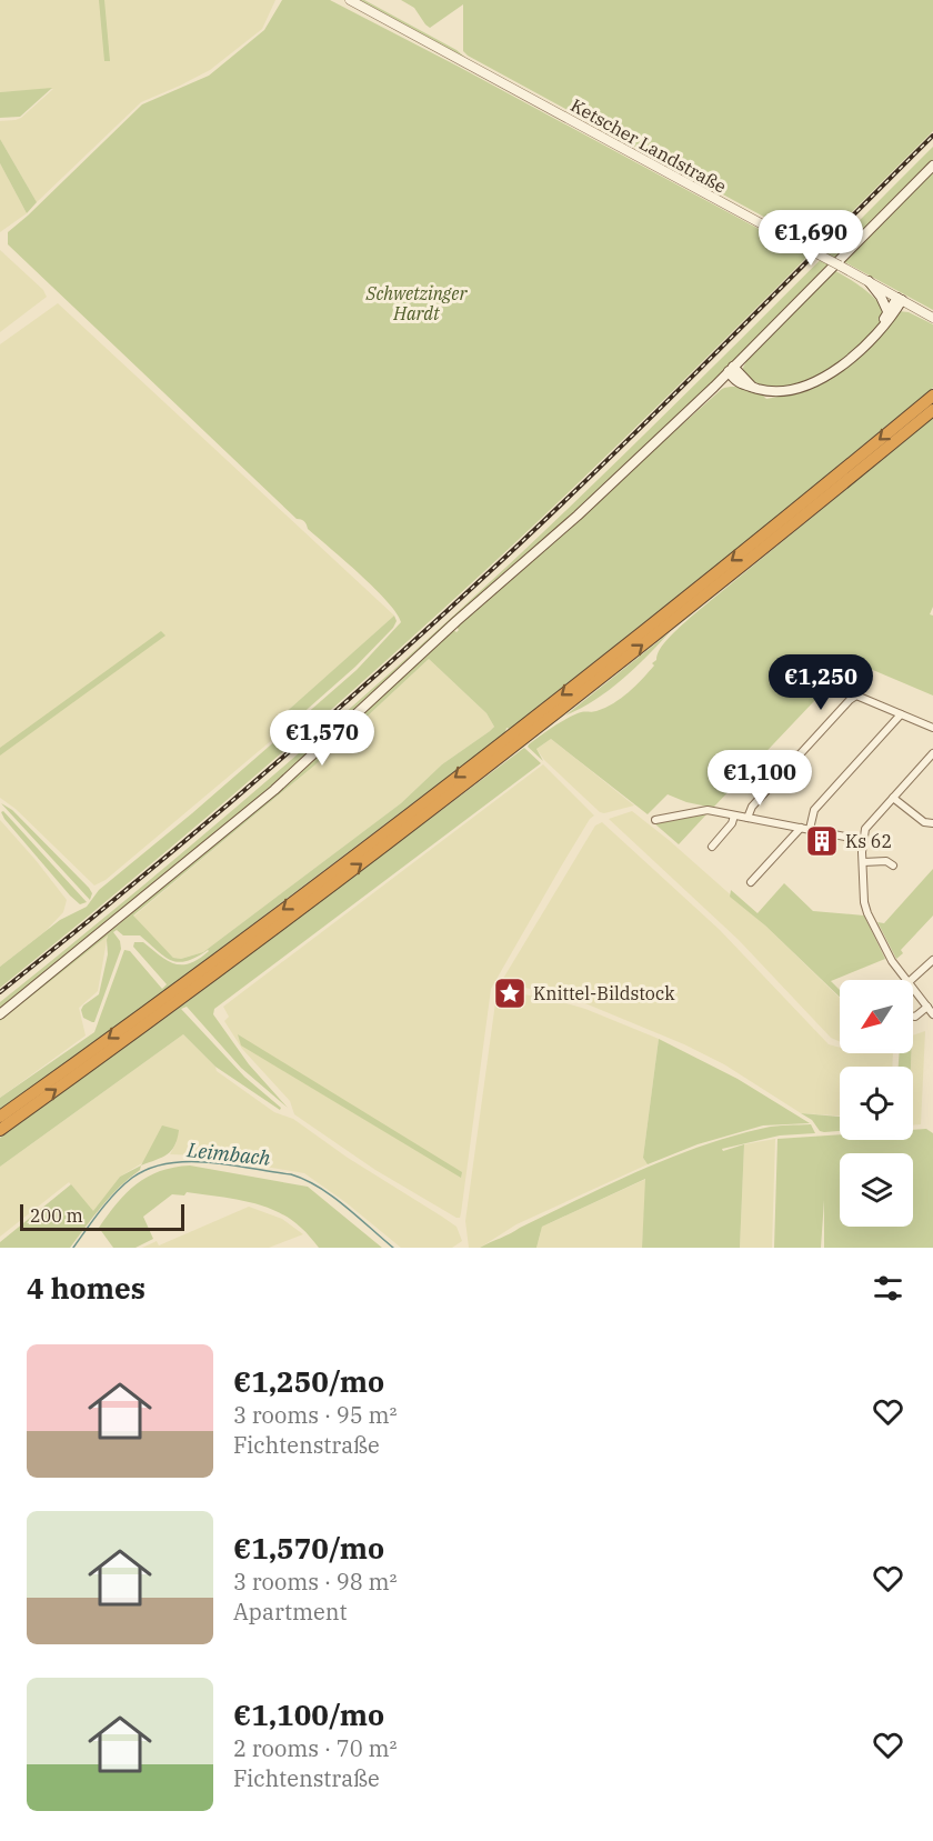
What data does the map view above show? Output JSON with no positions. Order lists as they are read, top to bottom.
{
  "streets": {
    "street": ["Ketscher Landstraße"]
  },
  "water": ["Leimbach"],
  "parks": ["Schwetzinger Hardt"],
  "places": {
    "building": ["Ks 62"],
    "place": ["Knittel-Bildstock"]
  },
  "scale_bar": "200 m",
  "north": "bottom left",
  "page": {
    "price": [
      "€1,690",
      "€1,250",
      "€1,570",
      "€1,100"
    ],
    "scale": "200 m",
    "heading": "4 homes",
    "list": [
      {
        "name": "€1,250/mo",
        "note": "3 rooms · 95 m² · Fichtenstraße"
      },
      {
        "name": "€1,570/mo",
        "note": "3 rooms · 98 m² · Apartment"
      },
      {
        "name": "€1,100/mo",
        "note": "2 rooms · 70 m² · Fichtenstraße"
      }
    ]
  }
}
